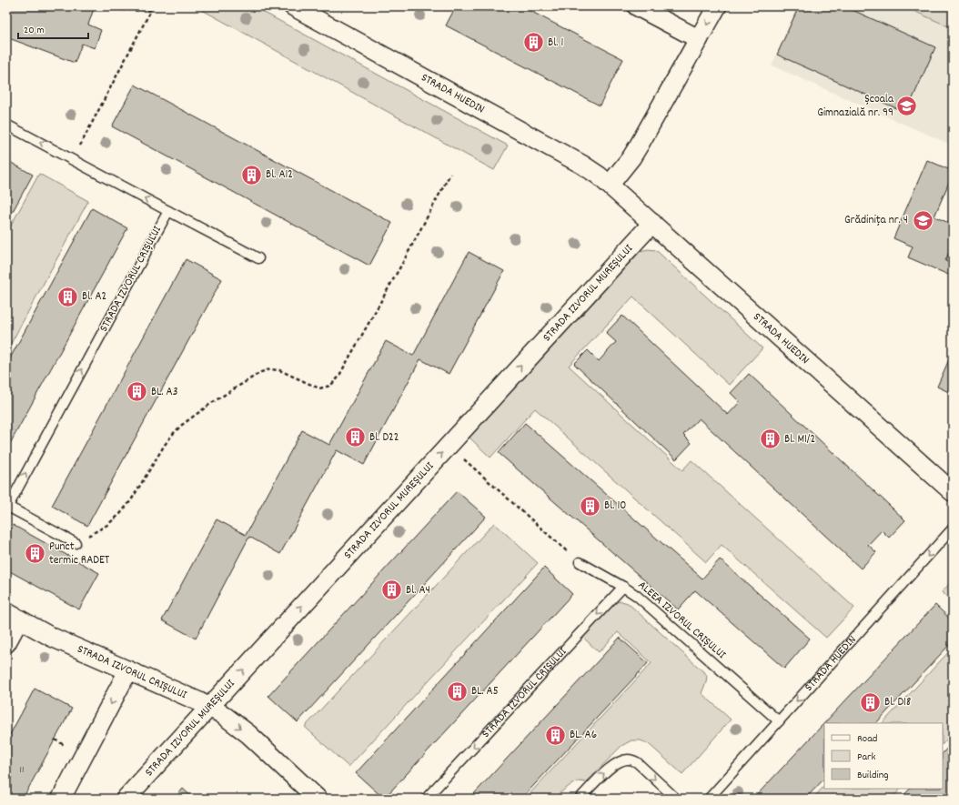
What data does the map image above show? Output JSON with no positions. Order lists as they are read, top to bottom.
{
  "streets": {
    "street": ["STRADA HUEDIN", "STRADA IZVORUL CRIȘULUI", "STRADA IZVORUL MUREȘULUI"],
    "lane": ["ALEEA IZVORUL CRIȘULUI"]
  },
  "crossings": [
    ["STRADA HUEDIN", "STRADA IZVORUL MUREȘULUI"],
    ["STRADA HUEDIN", "ALEEA IZVORUL CRIȘULUI"],
    ["STRADA IZVORUL CRIȘULUI", "STRADA IZVORUL MUREȘULUI"],
    ["STRADA IZVORUL CRIȘULUI", "ALEEA IZVORUL CRIȘULUI"]
  ],
  "one_way": ["STRADA IZVORUL MUREȘULUI"],
  "places": {
    "building": [
      "Bl. 1",
      "Bl. A12",
      "Bl. A2",
      "BL. A3",
      "Bl. D22",
      "Bl. M1/2",
      "Bl. 10",
      "Punct termic RADET",
      "Bl. A4",
      "BL. A5",
      "Bl. D18",
      "BL. A6"
    ],
    "school or university": ["Școala Gimnazială nr. 99", "Grădinița nr. 4"]
  },
  "house_numbers": ["11"],
  "legend": ["Road", "Park", "Building"],
  "scale_bar": "20 m"
}
